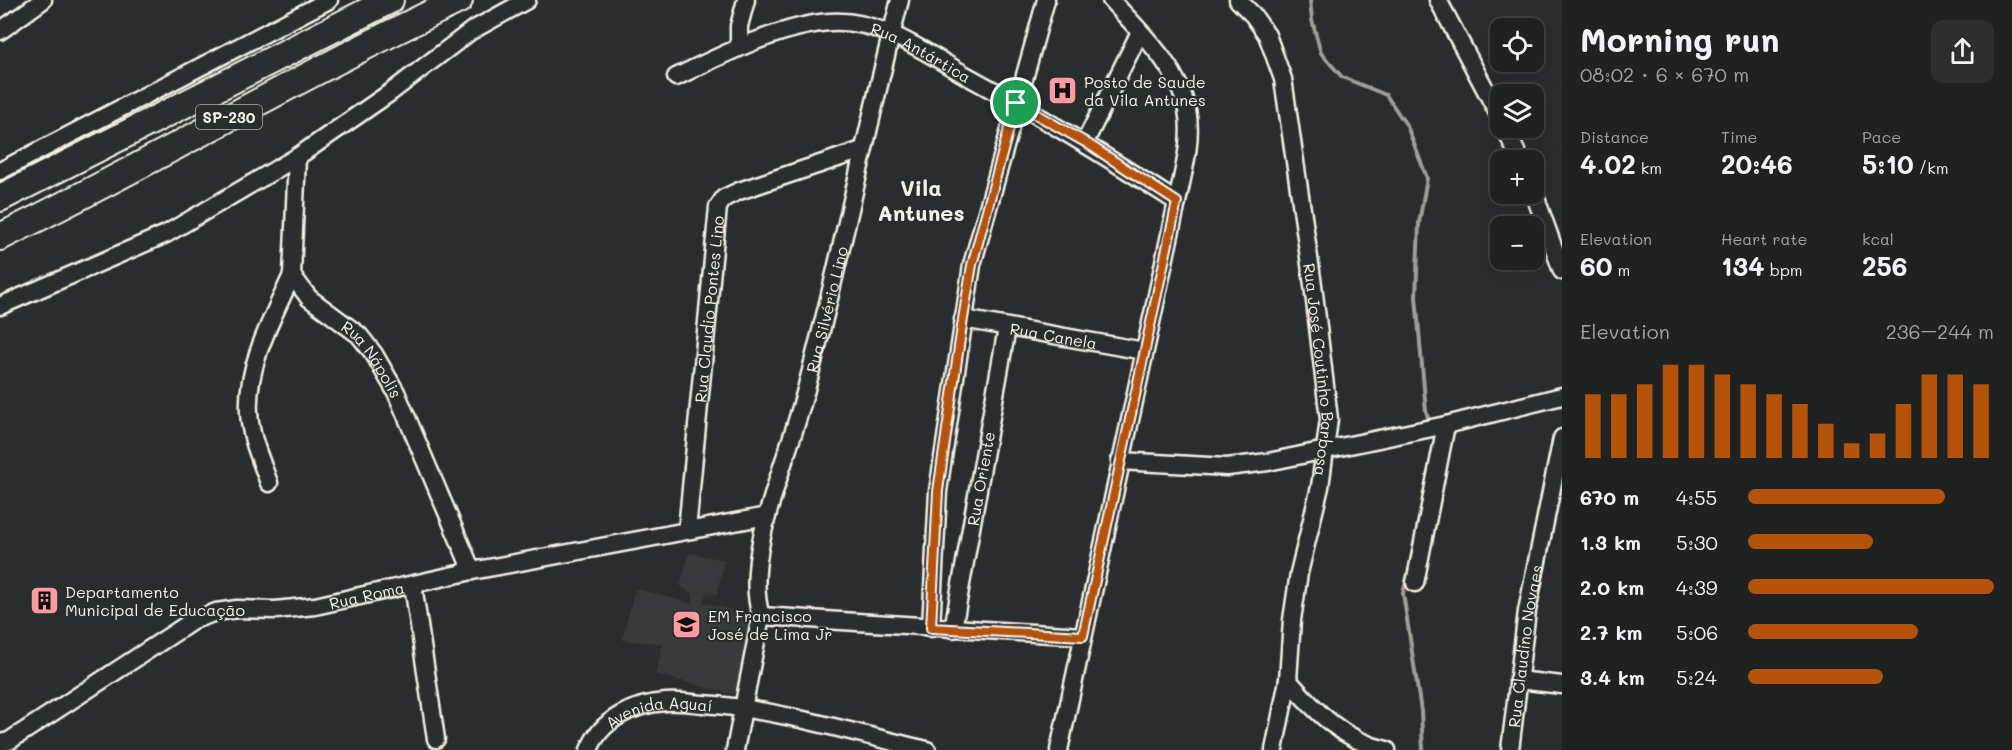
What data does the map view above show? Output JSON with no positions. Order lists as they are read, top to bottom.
{
  "streets": {
    "highway": ["SP-230"],
    "street": [
      "Rua Antártica",
      "Rua Claudio Pontes Lino",
      "Rua Silvério Lino",
      "Rua Canela",
      "Rua Nápolis",
      "Rua José Coutinho Barbosa",
      "Rua Oriente",
      "Rua Roma",
      "Rua Claudino Novaes",
      "Avenida Aguaí"
    ]
  },
  "crossings": [
    ["Rua Antártica", "Rua Silvério Lino"],
    ["Rua Claudio Pontes Lino", "Rua Silvério Lino"],
    ["Rua Claudio Pontes Lino", "Rua Roma"],
    ["Rua Silvério Lino", "Rua Roma"],
    ["Rua Silvério Lino", "Avenida Aguaí"],
    ["Rua Canela", "Rua Oriente"],
    ["Rua Nápolis", "Rua Roma"]
  ],
  "districts": ["Vila Antunes"],
  "places": {
    "hospital": ["Posto de Saude da Vila Antunes"],
    "building": ["Departamento Municipal de Educação"],
    "school or university": ["EM Francisco José de Lima Jr"]
  },
  "page": {
    "heading": ["Morning run", "08:02 · 6 × 670 m"],
    "map_buttons": ["+", "−"],
    "stats": [
      ["Distance", "4.02 km"],
      ["Time", "20:46"],
      ["Pace", "5:10 /km"],
      ["Elevation", "60 m"],
      ["Heart rate", "134 bpm"],
      ["kcal", "256"]
    ],
    "chart": ["Elevation", "236–244 m"],
    "list": [
      {
        "name": "670 m",
        "note": "4:55"
      },
      {
        "name": "1.3 km",
        "note": "5:30"
      },
      {
        "name": "2.0 km",
        "note": "4:39"
      },
      {
        "name": "2.7 km",
        "note": "5:06"
      },
      {
        "name": "3.4 km",
        "note": "5:24"
      }
    ]
  }
}
